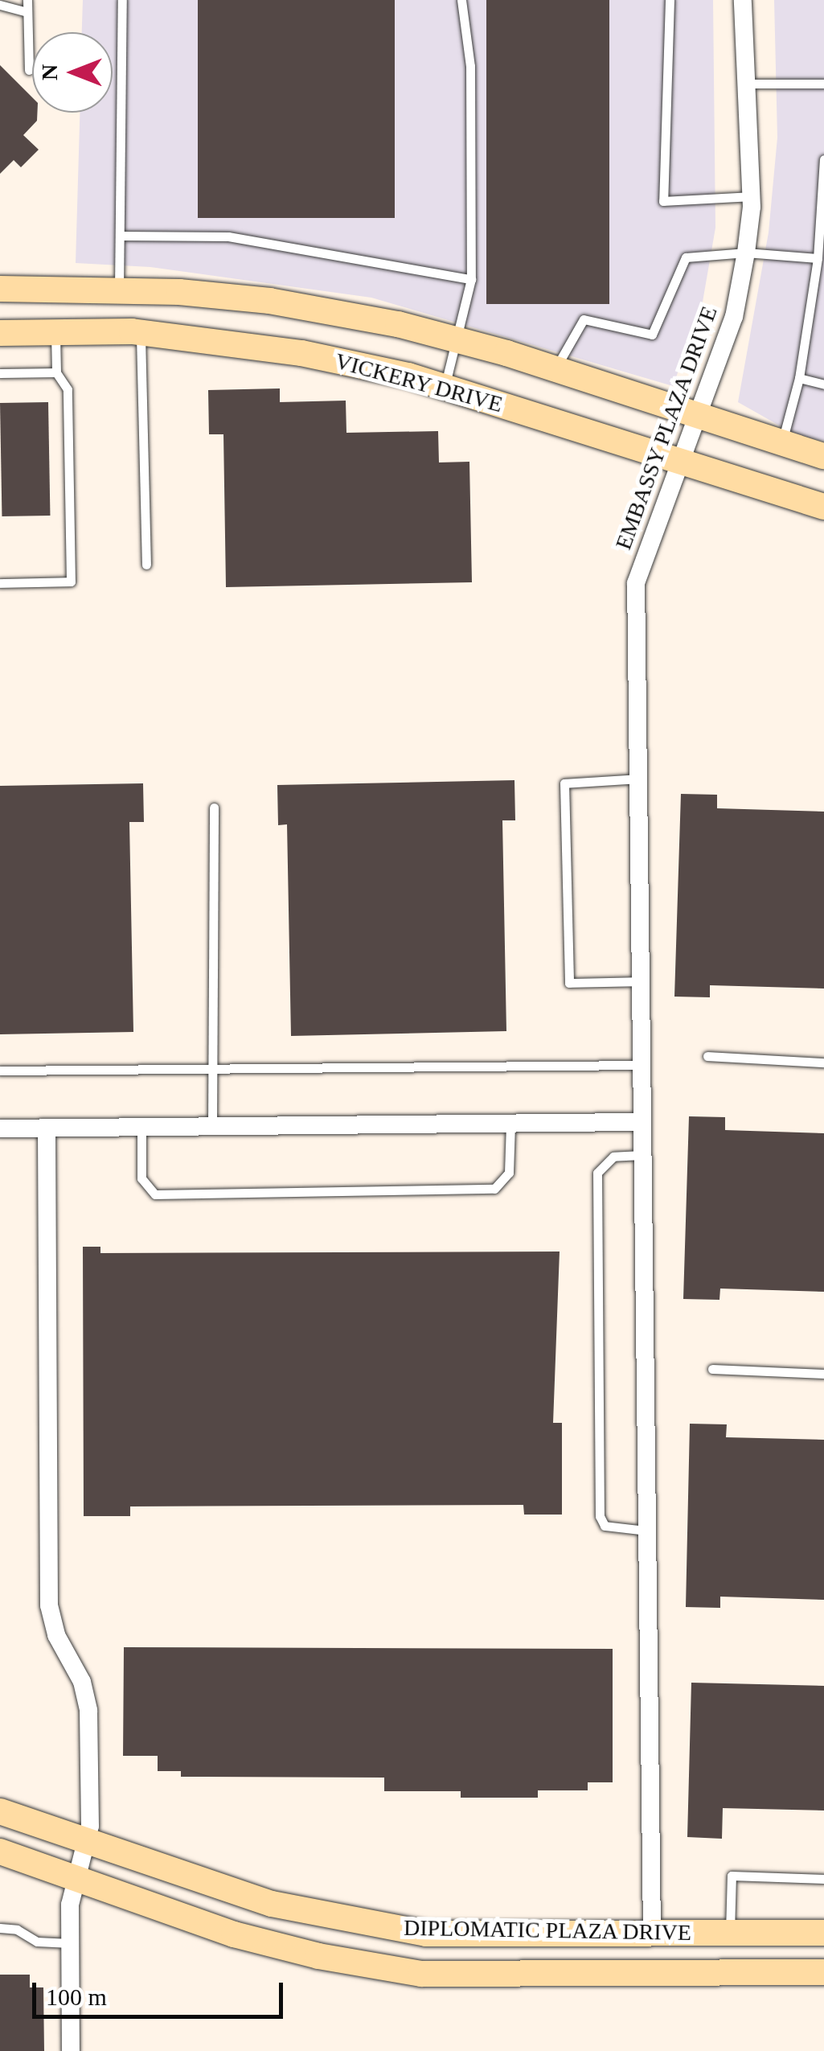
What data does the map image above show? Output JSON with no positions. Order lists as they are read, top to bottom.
{
  "streets": {
    "street": ["VICKERY DRIVE", "EMBASSY PLAZA DRIVE", "DIPLOMATIC PLAZA DRIVE"]
  },
  "crossings": [
    ["VICKERY DRIVE", "EMBASSY PLAZA DRIVE"]
  ],
  "scale_bar": "100 m",
  "north": "left"
}
